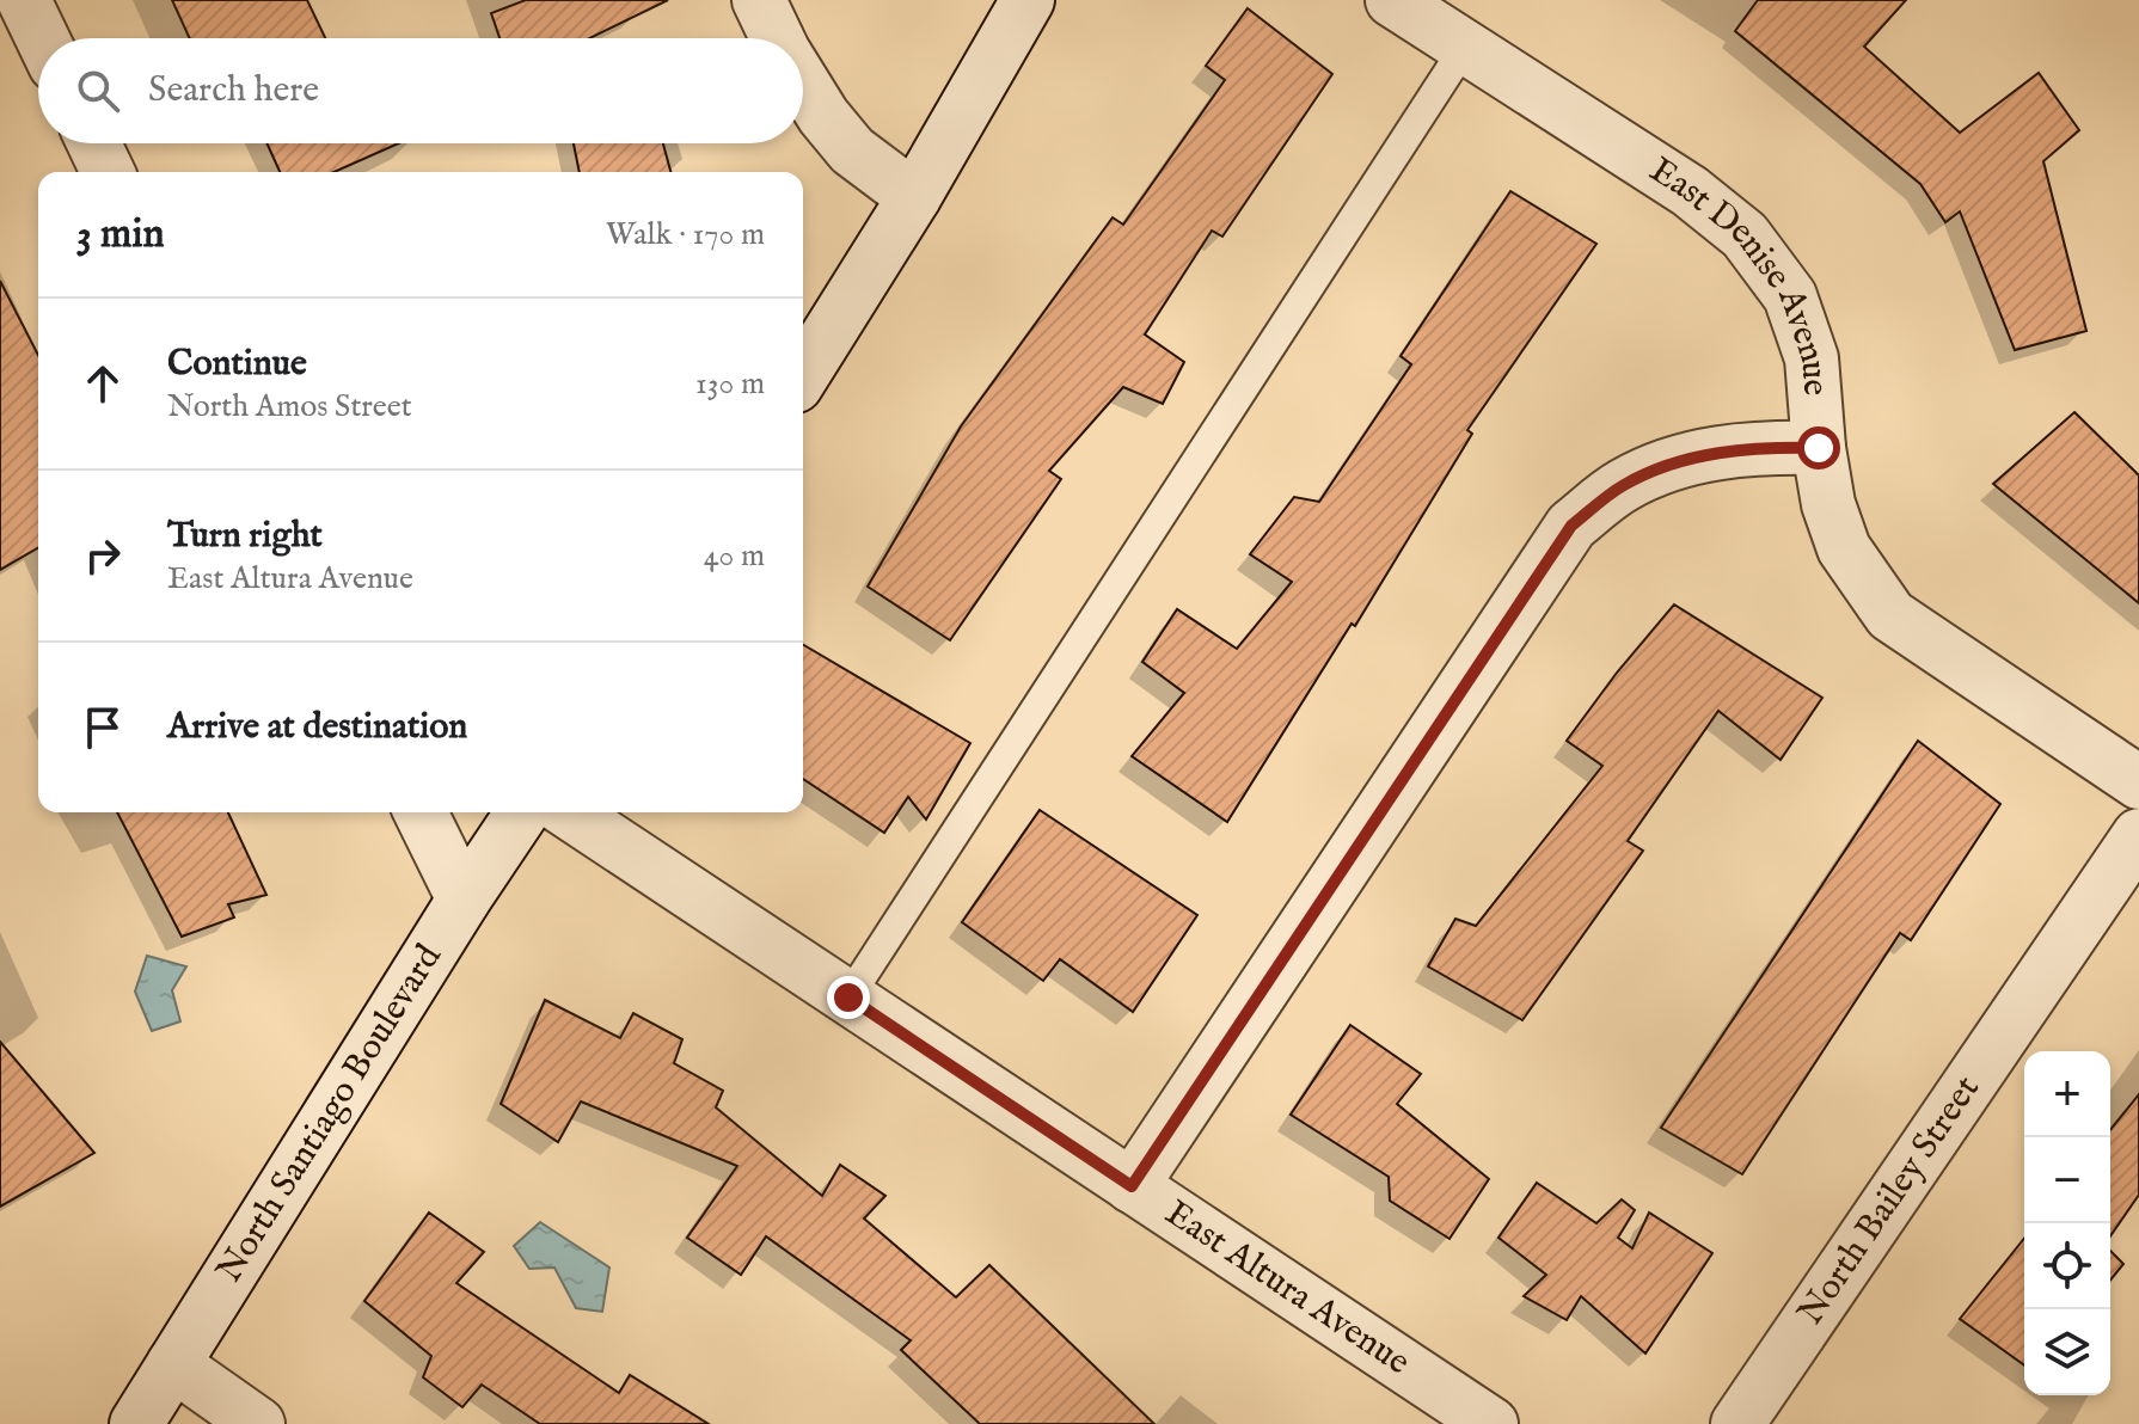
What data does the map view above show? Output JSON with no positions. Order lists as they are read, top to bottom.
{
  "streets": {
    "street": [
      "East Denise Avenue",
      "North Santiago Boulevard",
      "North Bailey Street",
      "East Altura Avenue"
    ]
  },
  "page": {
    "search": "Search here",
    "heading": ["3 min", "Walk · 170 m"],
    "list": [
      ["Continue", "North Amos Street", "130 m"],
      ["Turn right", "East Altura Avenue", "40 m"],
      "Arrive at destination"
    ],
    "map_buttons": ["+", "−"]
  }
}
